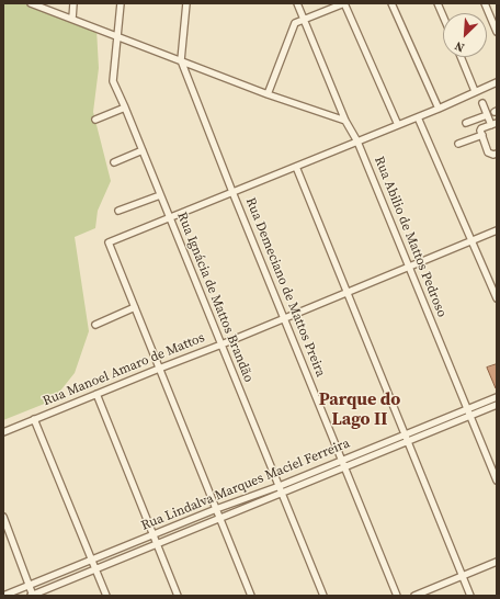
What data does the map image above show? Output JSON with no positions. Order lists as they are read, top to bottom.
{
  "streets": {
    "street": [
      "Rua Abilio de Mattos Pedroso",
      "Rua Demeciano de Mattos Preira",
      "Rua Ignácia de Mattos Brandão",
      "Rua Manoel Amaro de Mattos",
      "Rua Lindalva Marques Maciel Ferreira"
    ]
  },
  "crossings": [
    ["Rua Abilio de Mattos Pedroso", "Rua Manoel Amaro de Mattos"],
    ["Rua Abilio de Mattos Pedroso", "Rua Lindalva Marques Maciel Ferreira"],
    ["Rua Demeciano de Mattos Preira", "Rua Manoel Amaro de Mattos"],
    ["Rua Demeciano de Mattos Preira", "Rua Lindalva Marques Maciel Ferreira"],
    ["Rua Ignácia de Mattos Brandão", "Rua Manoel Amaro de Mattos"],
    ["Rua Ignácia de Mattos Brandão", "Rua Lindalva Marques Maciel Ferreira"]
  ],
  "districts": ["Parque do Lago II"],
  "north": "bottom left"
}
